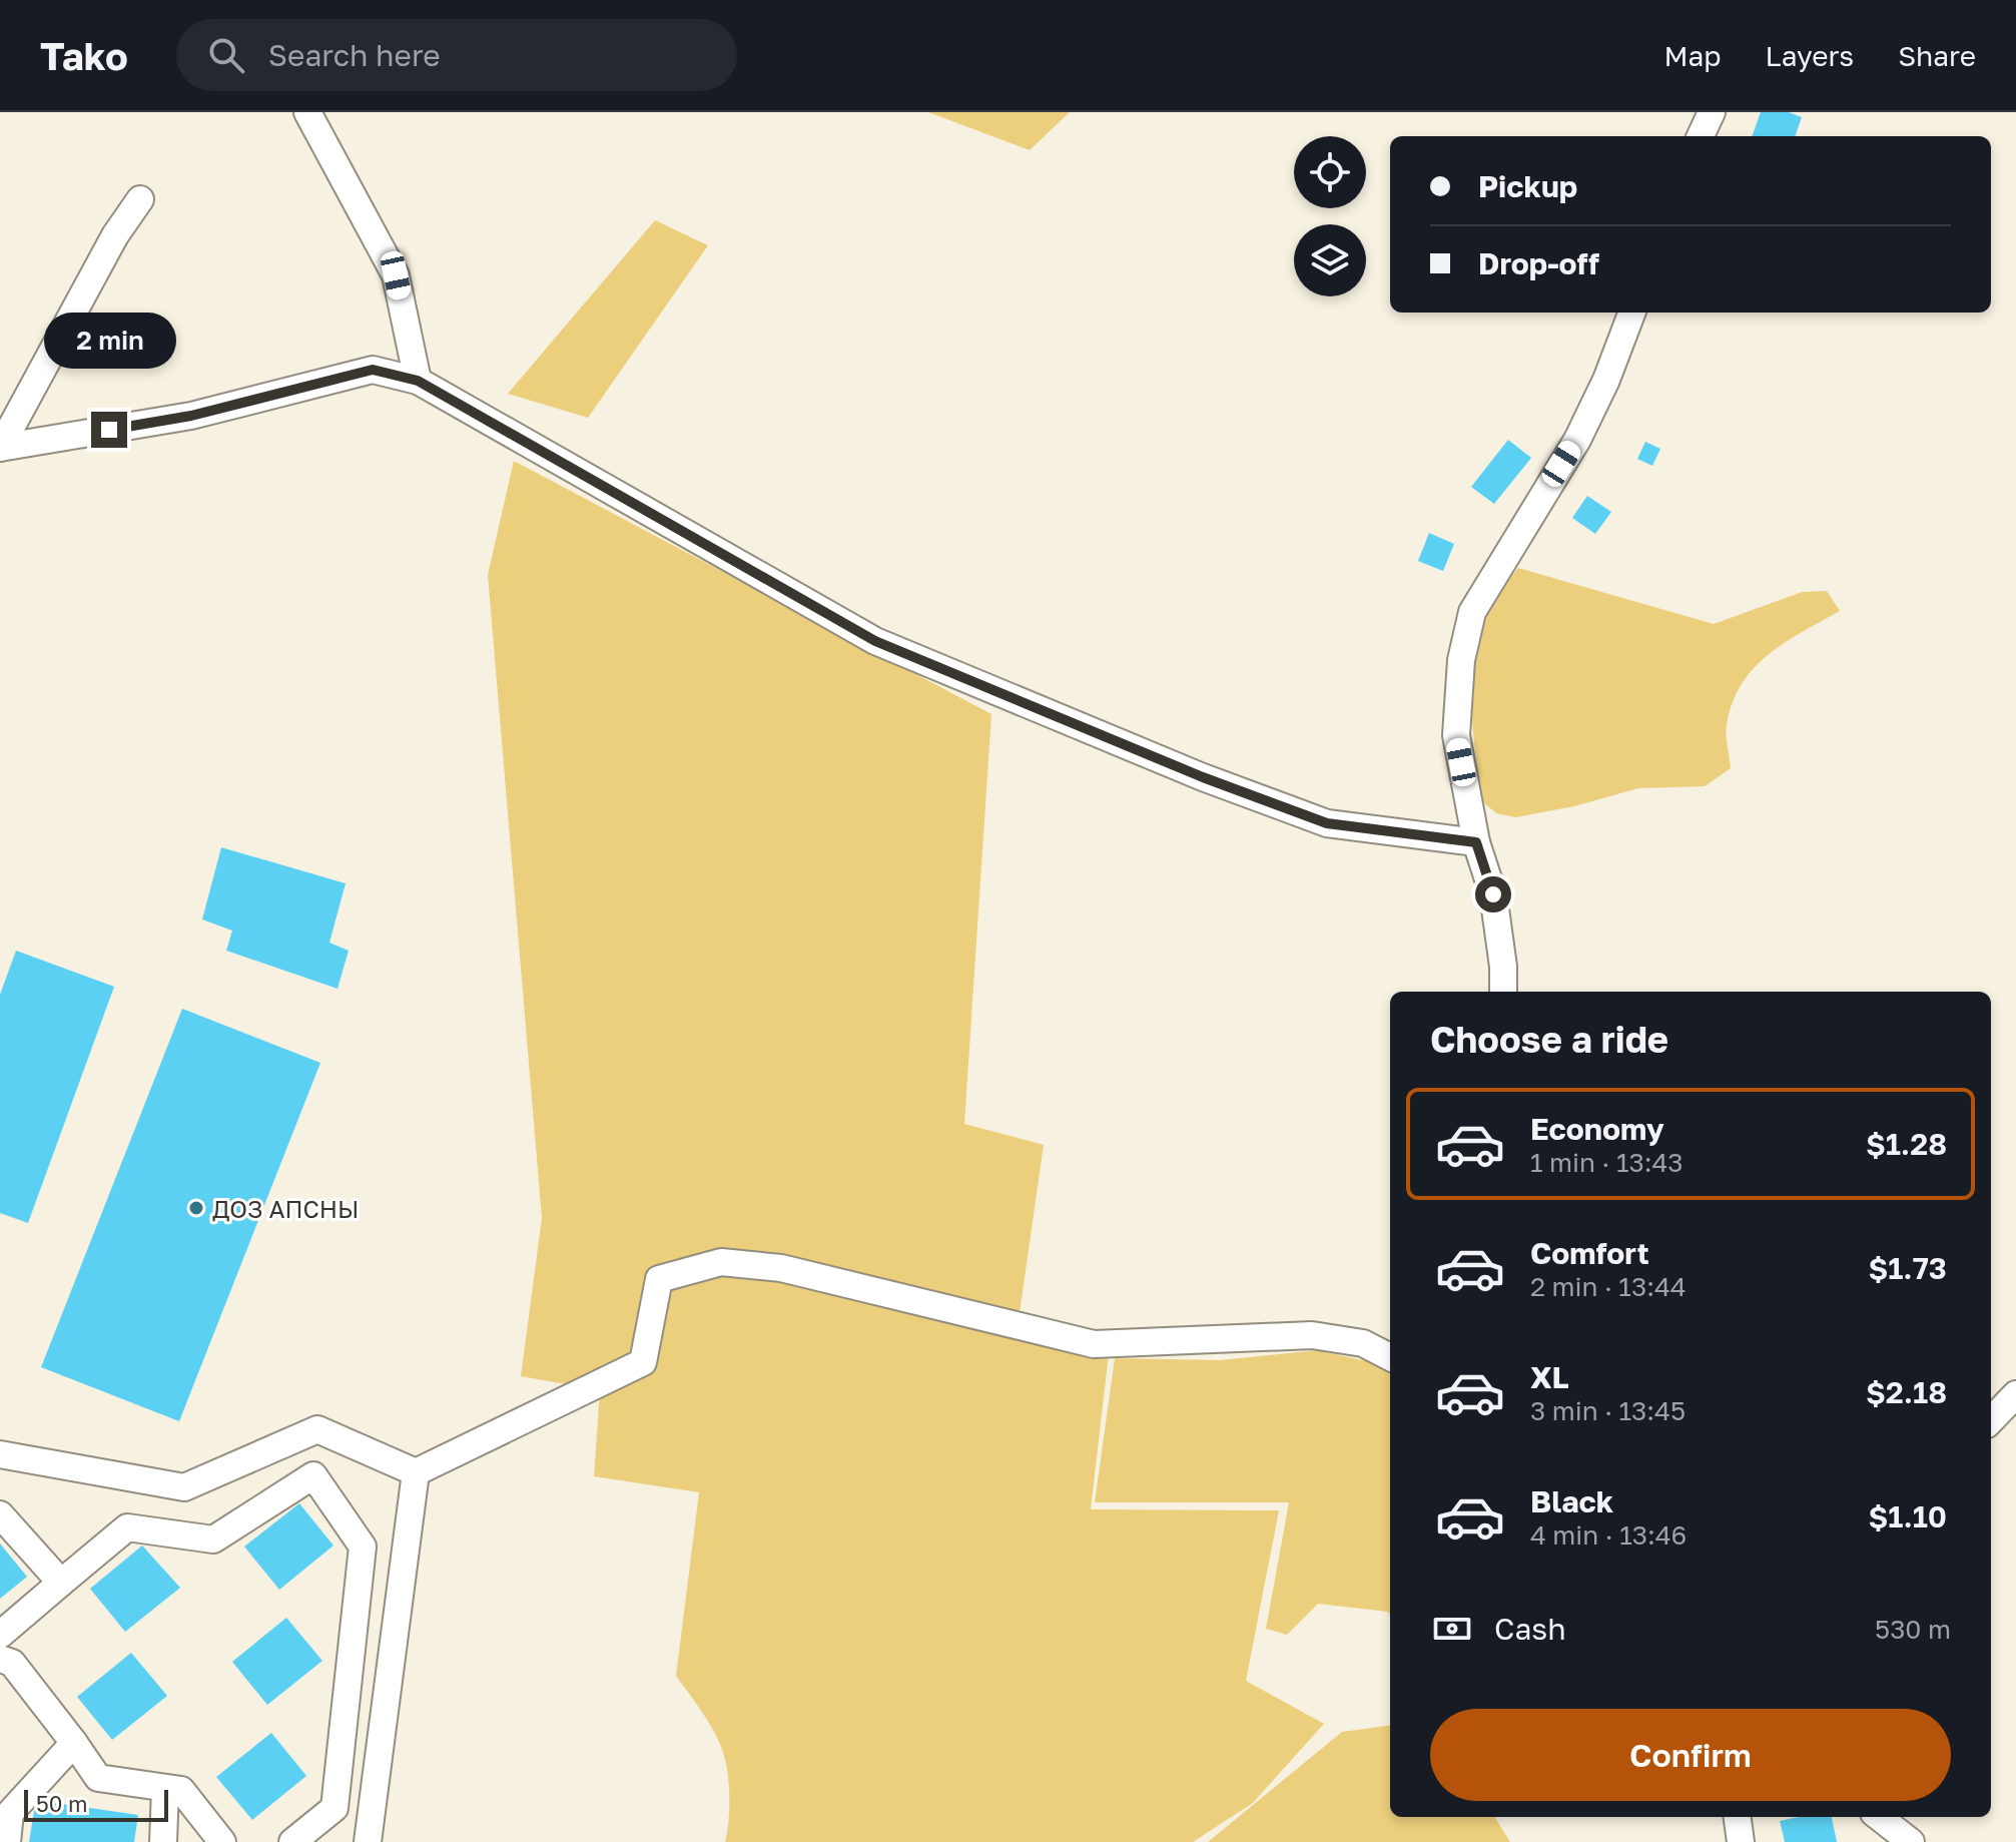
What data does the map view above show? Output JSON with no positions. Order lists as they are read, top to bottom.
{
  "places": ["ДОЗ АПСНЫ"],
  "scale_bar": "50 m",
  "page": {
    "header": "Tako",
    "search": "Search here",
    "nav": ["Map", "Layers", "Share"],
    "banner": ["Pickup", "Drop-off"],
    "bubble": "2 min",
    "heading": "Choose a ride",
    "list": [
      {
        "name": "Economy",
        "note": "1 min · 13:43",
        "value": "$1.28"
      },
      {
        "name": "Comfort",
        "note": "2 min · 13:44",
        "value": "$1.73"
      },
      {
        "name": "XL",
        "note": "3 min · 13:45",
        "value": "$2.18"
      },
      {
        "name": "Black",
        "note": "4 min · 13:46",
        "value": "$1.10"
      }
    ],
    "pay": ["Cash", "530 m"],
    "buttons": "Confirm",
    "scale": "50 m"
  }
}
